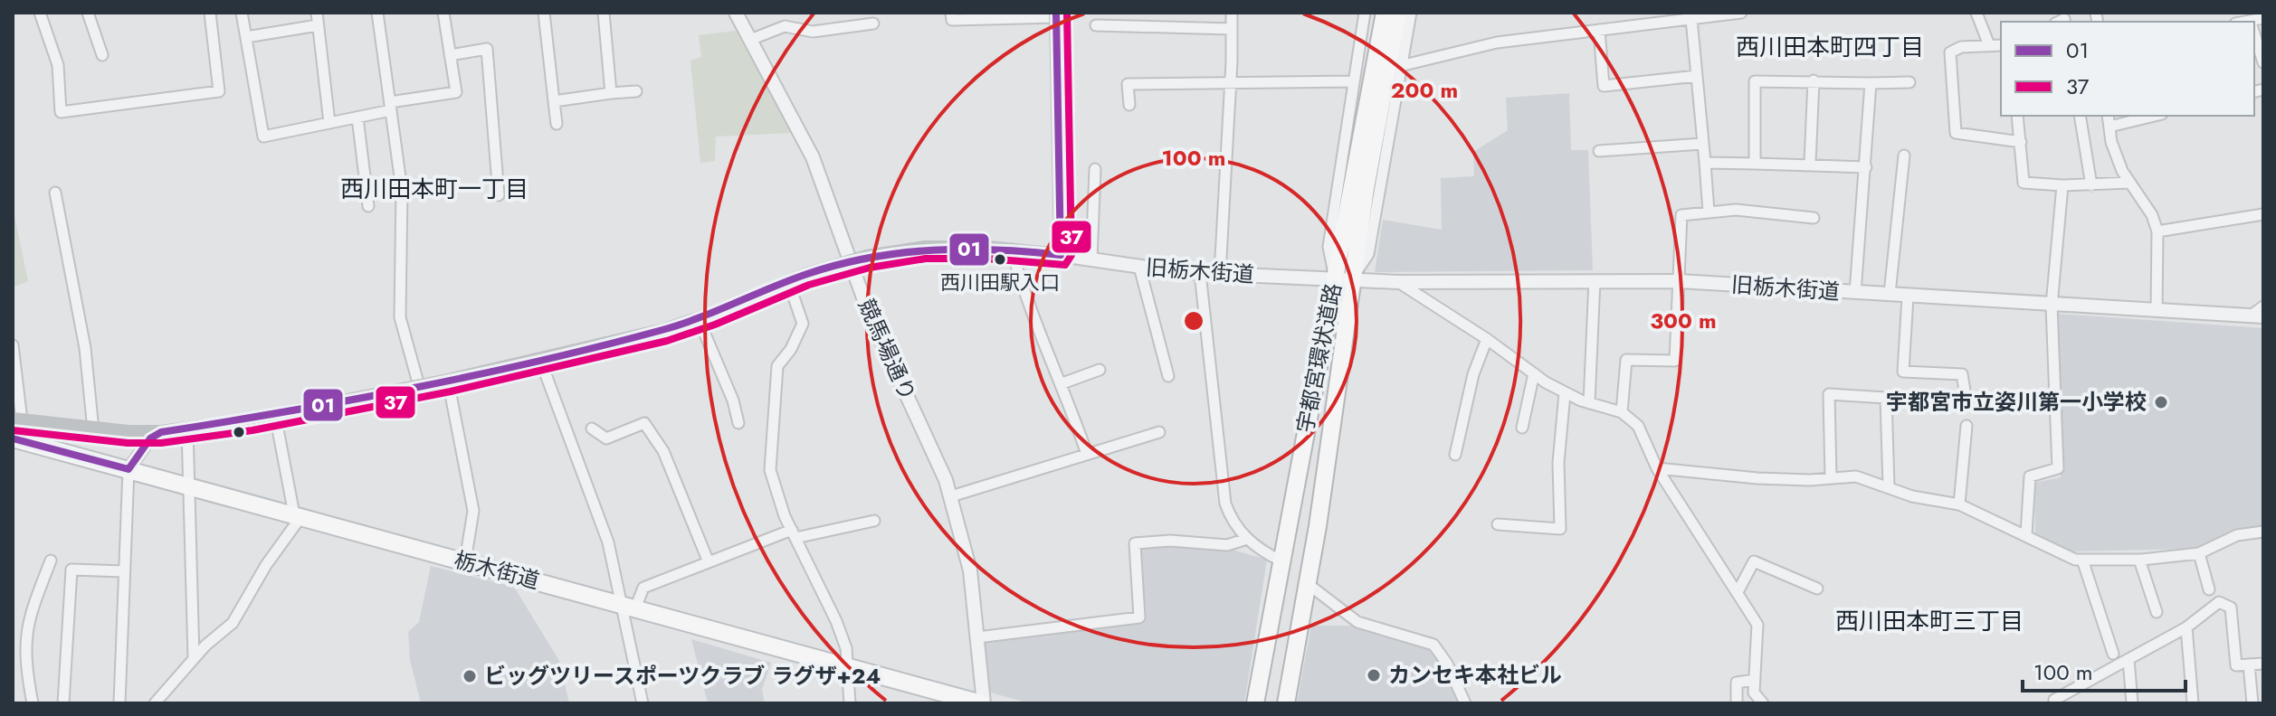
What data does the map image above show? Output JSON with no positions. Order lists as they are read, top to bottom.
{
  "streets": {
    "main road": ["旧栃木街道", "宇都宮環状道路", "栃木街道"],
    "street": ["競馬場通り"]
  },
  "crossings": [
    ["旧栃木街道", "競馬場通り"],
    ["旧栃木街道", "宇都宮環状道路"],
    ["競馬場通り", "栃木街道"]
  ],
  "districts": ["西川田本町四丁目", "西川田本町一丁目", "西川田本町三丁目"],
  "places": [
    "西川田駅入口",
    "宇都宮市立姿川第一小学校",
    "カンセキ本社ビル",
    "ビッグツリースポーツクラブ ラグザ+24"
  ],
  "lines": ["transit line 01", "transit line 37"],
  "legend": ["01", "37"],
  "scale_bar": "100 m",
  "rings": ["200 m", "100 m", "300 m"]
}
